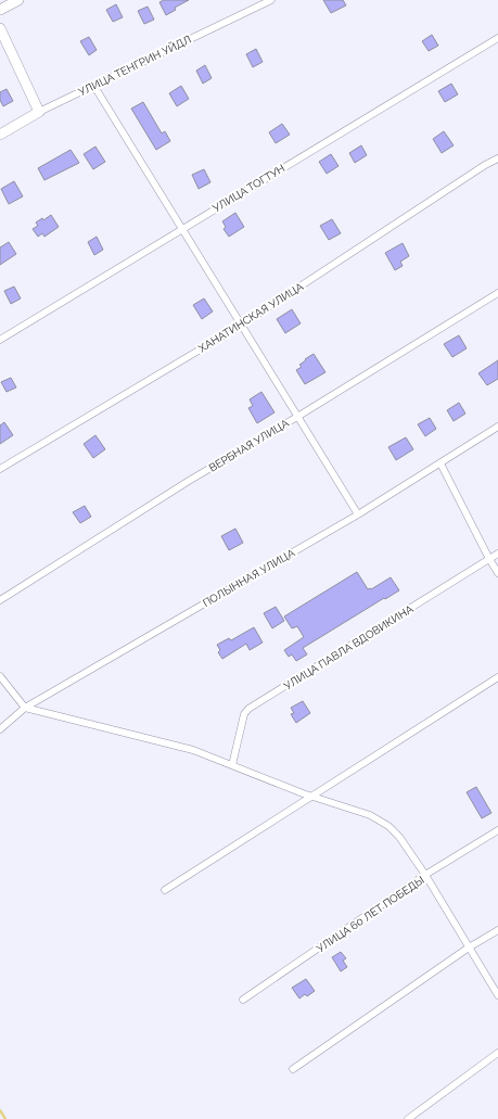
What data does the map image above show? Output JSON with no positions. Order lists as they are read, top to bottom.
{
  "streets": {
    "street": [
      "УЛИЦА ТЕНГРИН УЙДЛ",
      "УЛИЦА ТОГТУН",
      "ХАНАТИНСКАЯ УЛИЦА",
      "ВЕРБНАЯ УЛИЦА",
      "ПОЛЫННАЯ УЛИЦА",
      "УЛИЦА ПАВЛА ВДОВИКИНА",
      "УЛИЦА 60 ЛЕТ ПОБЕДЫ"
    ]
  }
}
